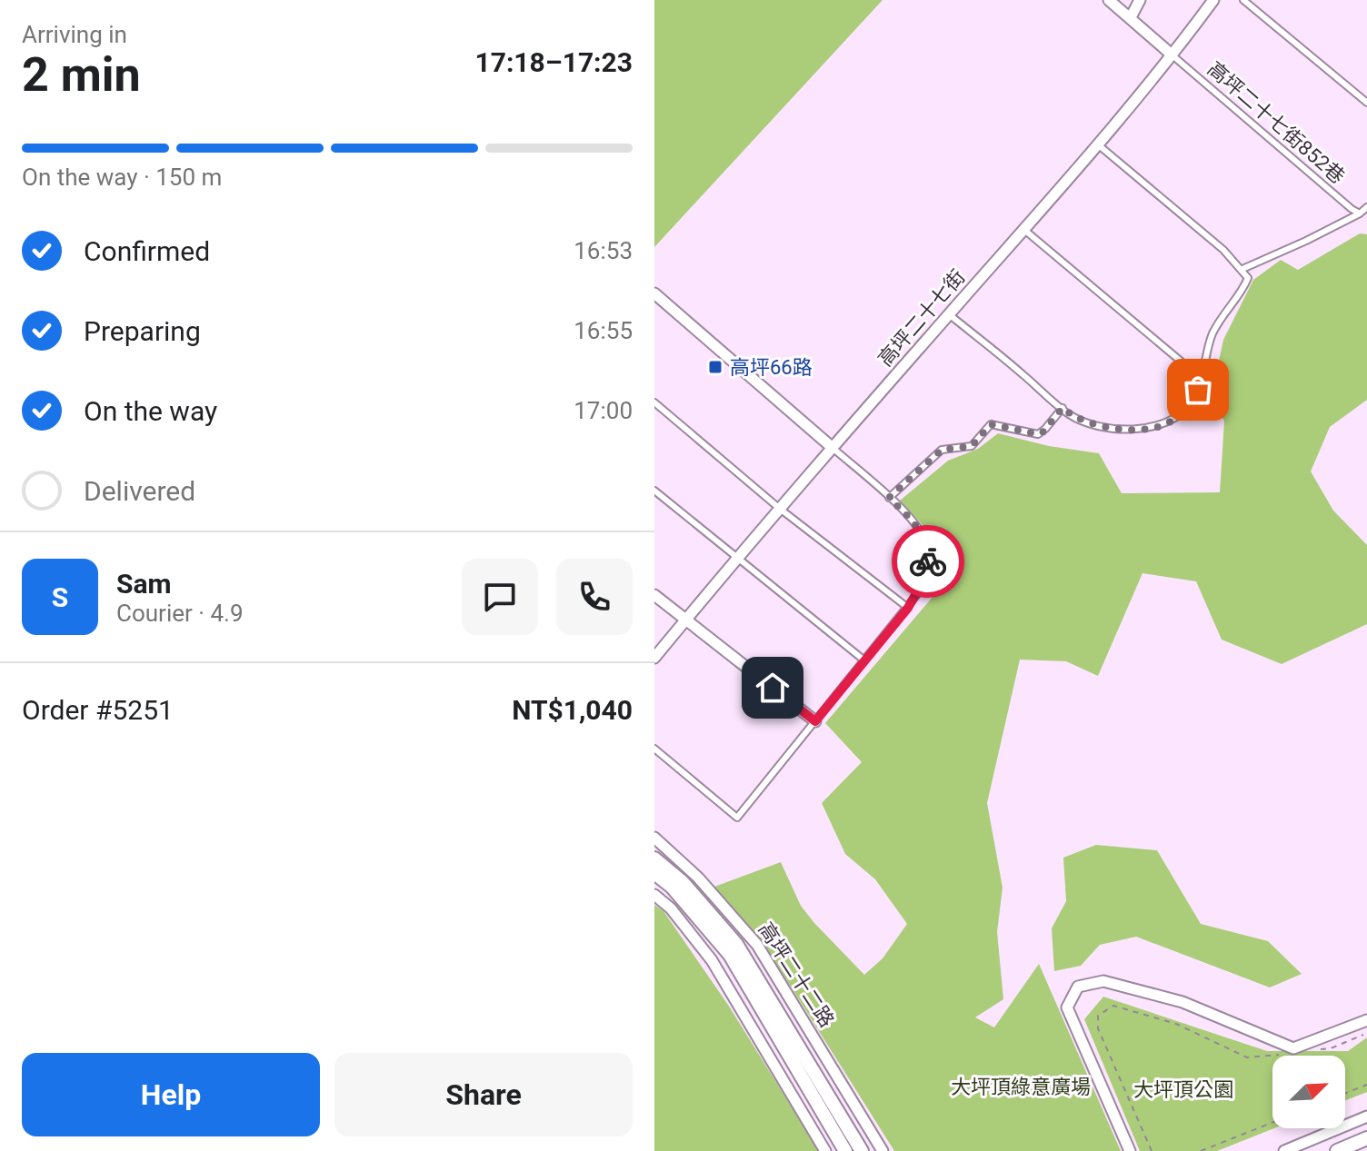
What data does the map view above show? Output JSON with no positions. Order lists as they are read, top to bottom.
{
  "streets": {
    "street": ["高坪二十七街", "高坪二十二路"],
    "lane": ["高坪二十七街852巷"]
  },
  "crossings": [
    ["高坪二十七街852巷", "高坪二十七街"]
  ],
  "parks": ["大坪頂綠意廣場", "大坪頂公園"],
  "places": {
    "transit": ["高坪66路"]
  },
  "north": "top right",
  "page": {
    "heading": ["2 min", "Arriving in", "17:18–17:23"],
    "panel": [
      "Sam",
      "Courier · 4.9",
      "Order #5251",
      "NT$1,040"
    ],
    "bar": "On the way · 150 m",
    "list": [
      ["Confirmed", "16:53"],
      ["Preparing", "16:55"],
      ["On the way", "17:00"],
      "Delivered"
    ],
    "round": "S",
    "buttons": ["Help", "Share"]
  }
}
